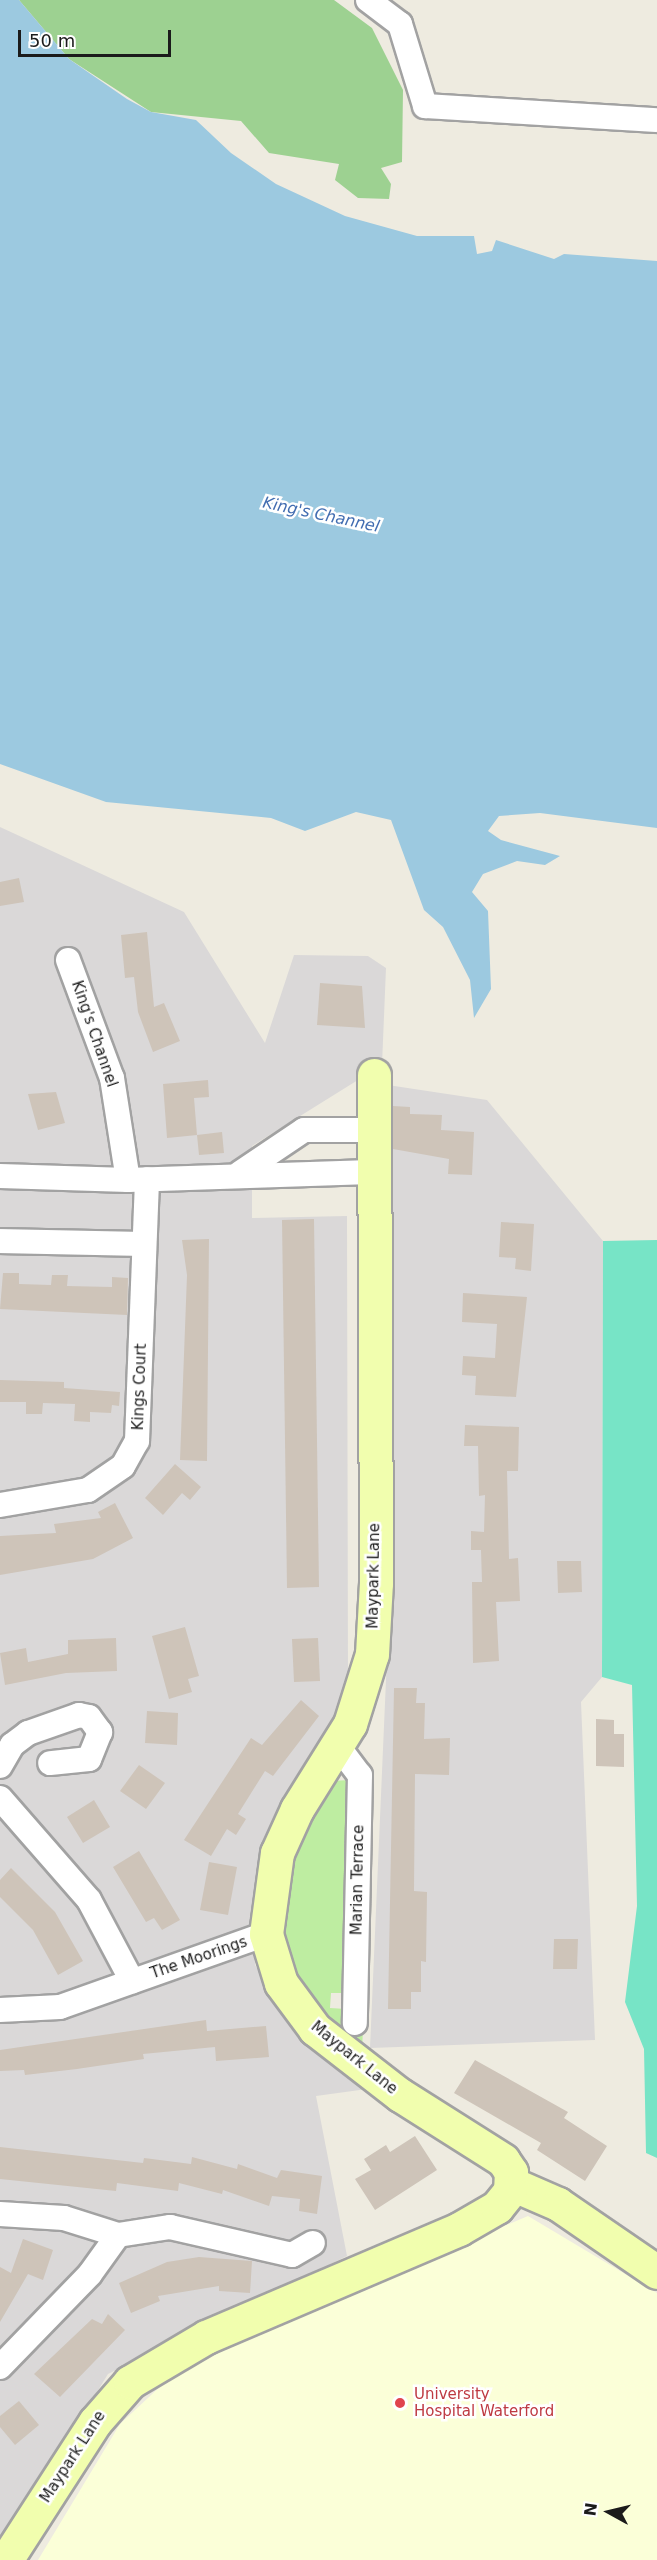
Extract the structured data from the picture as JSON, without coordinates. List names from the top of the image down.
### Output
{
  "streets": {
    "street": [
      "King's Channel",
      "Kings Court",
      "Maypark Lane",
      "Marian Terrace",
      "The Moorings"
    ]
  },
  "crossings": [
    ["King's Channel", "Kings Court"],
    ["Maypark Lane", "Marian Terrace"],
    ["Maypark Lane", "The Moorings"]
  ],
  "water": ["King's Channel"],
  "places": ["University Hospital Waterford"],
  "scale_bar": "50 m",
  "north": "left"
}
